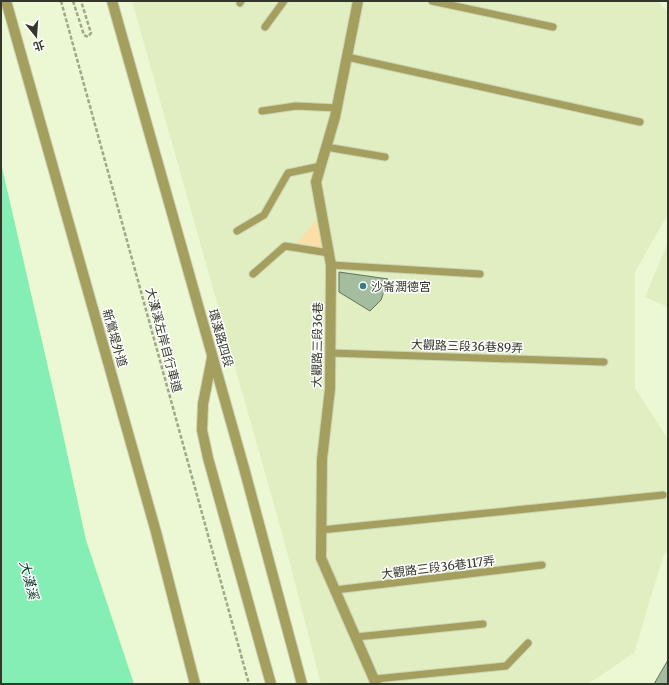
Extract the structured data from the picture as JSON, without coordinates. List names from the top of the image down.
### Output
{
  "streets": {
    "street": ["新鶯堤外道", "環漢路四段", "大觀路三段36巷"],
    "lane": ["大觀路三段36巷89弄", "大觀路三段36巷117弄"],
    "path": ["大漢溪左岸自行車道"]
  },
  "crossings": [
    ["大觀路三段36巷", "大觀路三段36巷89弄"],
    ["大觀路三段36巷", "大觀路三段36巷117弄"]
  ],
  "water": ["大漢溪"],
  "places": ["沙崙潤德宮"],
  "north": "bottom"
}
